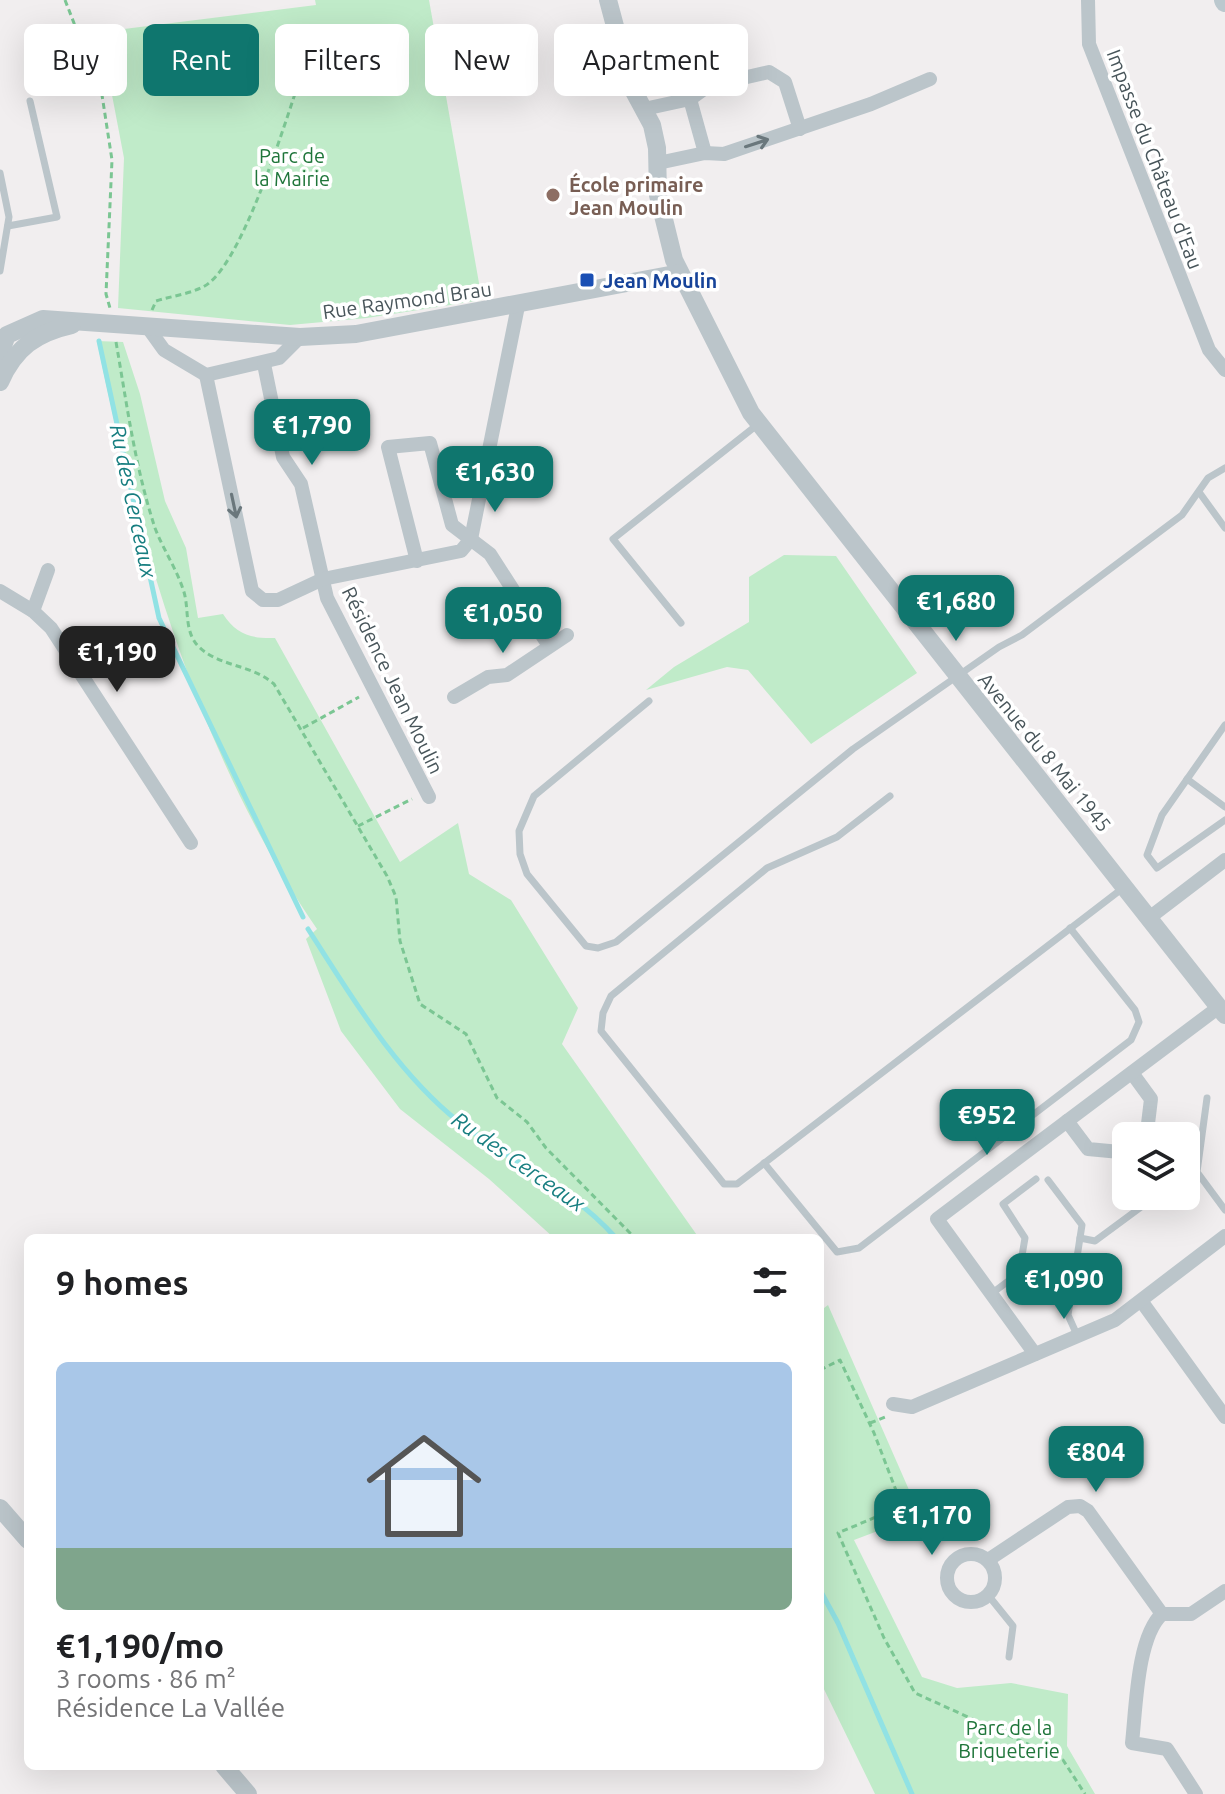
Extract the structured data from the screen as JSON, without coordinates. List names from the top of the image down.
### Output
{
  "streets": {
    "street": [
      "Impasse du Château d'Eau",
      "Rue Raymond Brau",
      "Résidence Jean Moulin",
      "Avenue du 8 Mai 1945"
    ]
  },
  "crossings": [
    ["Rue Raymond Brau", "Avenue du 8 Mai 1945"]
  ],
  "water": ["Ru des Cerceaux"],
  "parks": ["Parc de la Mairie", "Parc de la Briqueterie"],
  "places": {
    "other": ["École primaire Jean Moulin"],
    "transit": ["Jean Moulin"]
  },
  "page": {
    "chip": [
      "Buy",
      "Rent",
      "Filters",
      "New",
      "Apartment"
    ],
    "price": [
      "€1,790",
      "€1,630",
      "€1,680",
      "€1,050",
      "€1,190",
      "€952",
      "€1,090",
      "€804",
      "€1,170"
    ],
    "heading": "9 homes",
    "list": [
      {
        "name": "€1,190/mo",
        "note": "3 rooms · 86 m² · Résidence La Vallée"
      }
    ]
  }
}
